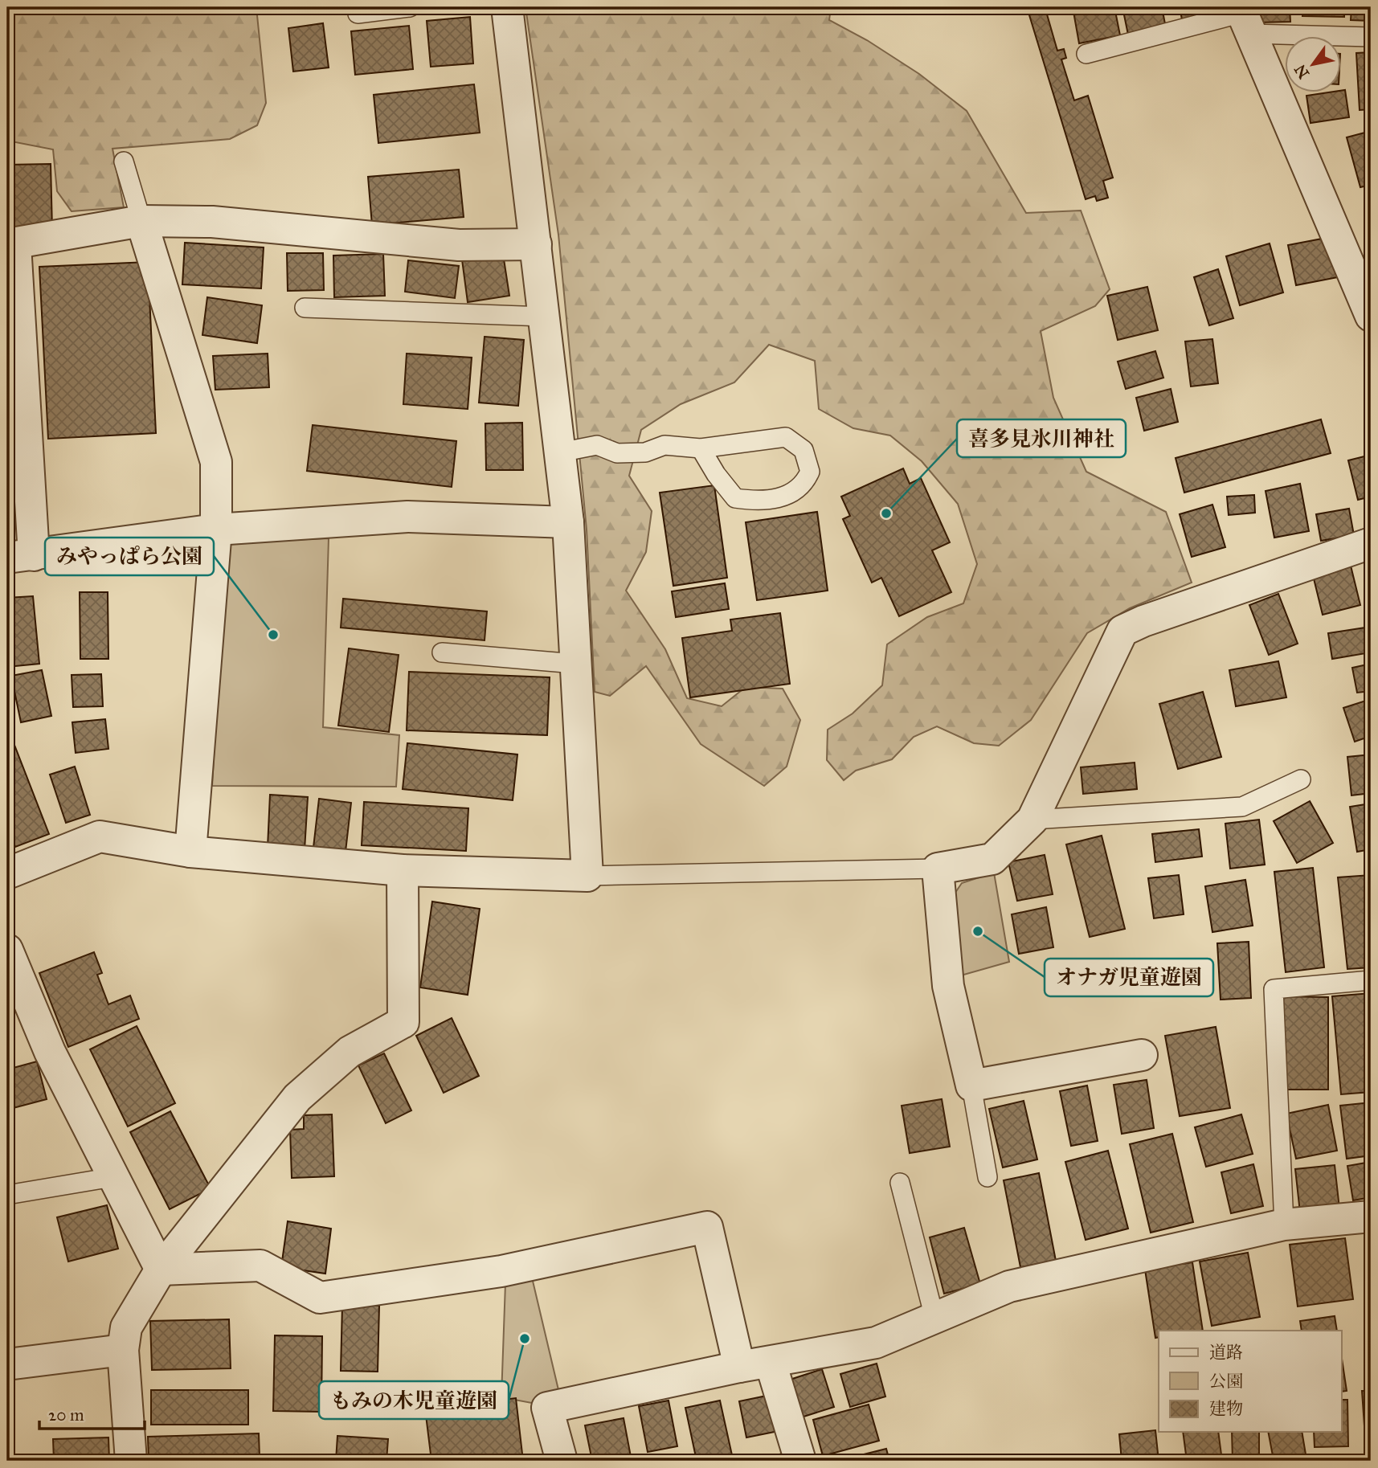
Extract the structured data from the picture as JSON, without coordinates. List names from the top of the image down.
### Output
{
  "places": [
    "喜多見氷川神社",
    "みやっぱら公園",
    "オナガ児童遊園",
    "もみの木児童遊園"
  ],
  "legend": ["道路", "公園", "建物"],
  "scale_bar": "20 m",
  "north": "bottom left"
}
